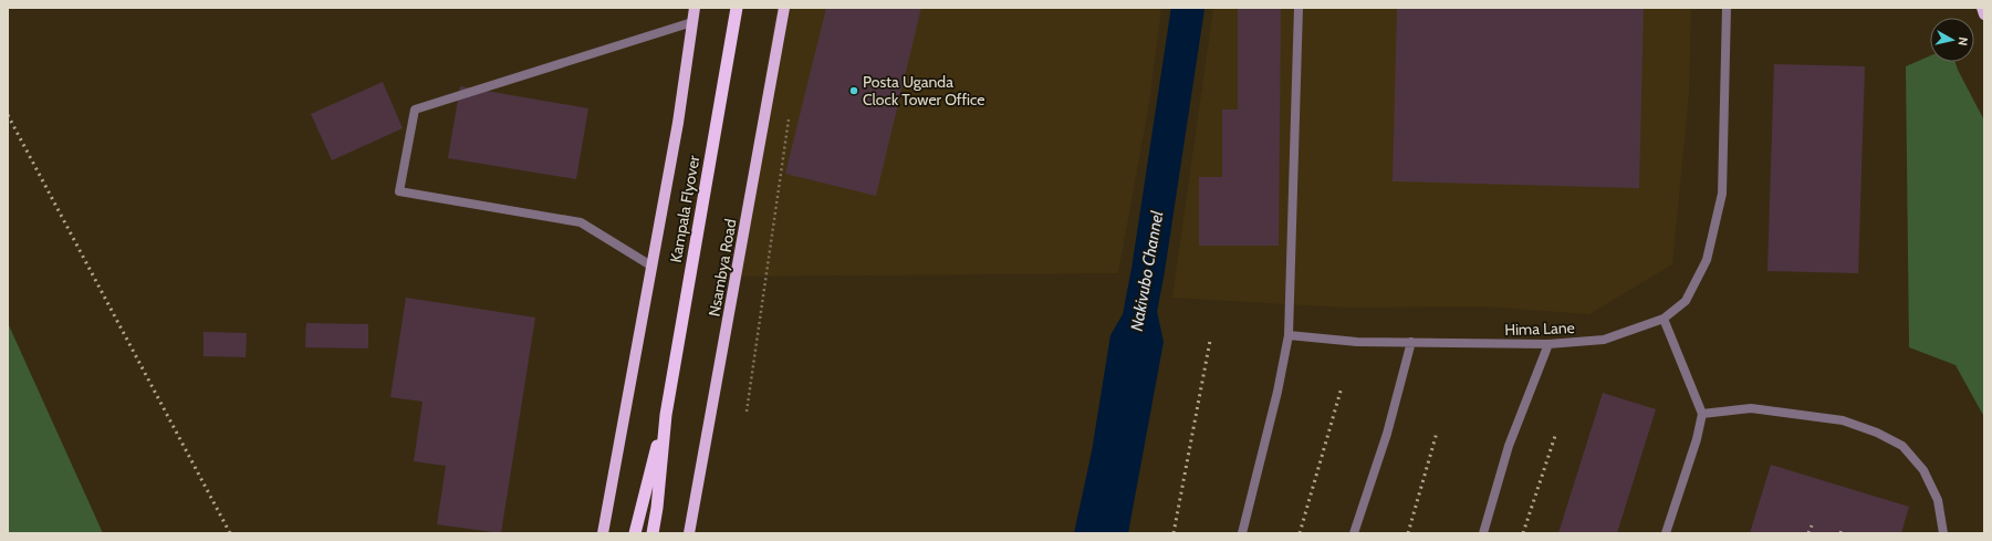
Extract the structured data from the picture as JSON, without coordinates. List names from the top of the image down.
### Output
{
  "streets": {
    "highway": ["Kampala Flyover"],
    "main road": ["Nsambya Road"],
    "lane": ["Hima Lane"]
  },
  "water": ["Nakivubo Channel"],
  "places": ["Posta Uganda Clock Tower Office"],
  "north": "right"
}
